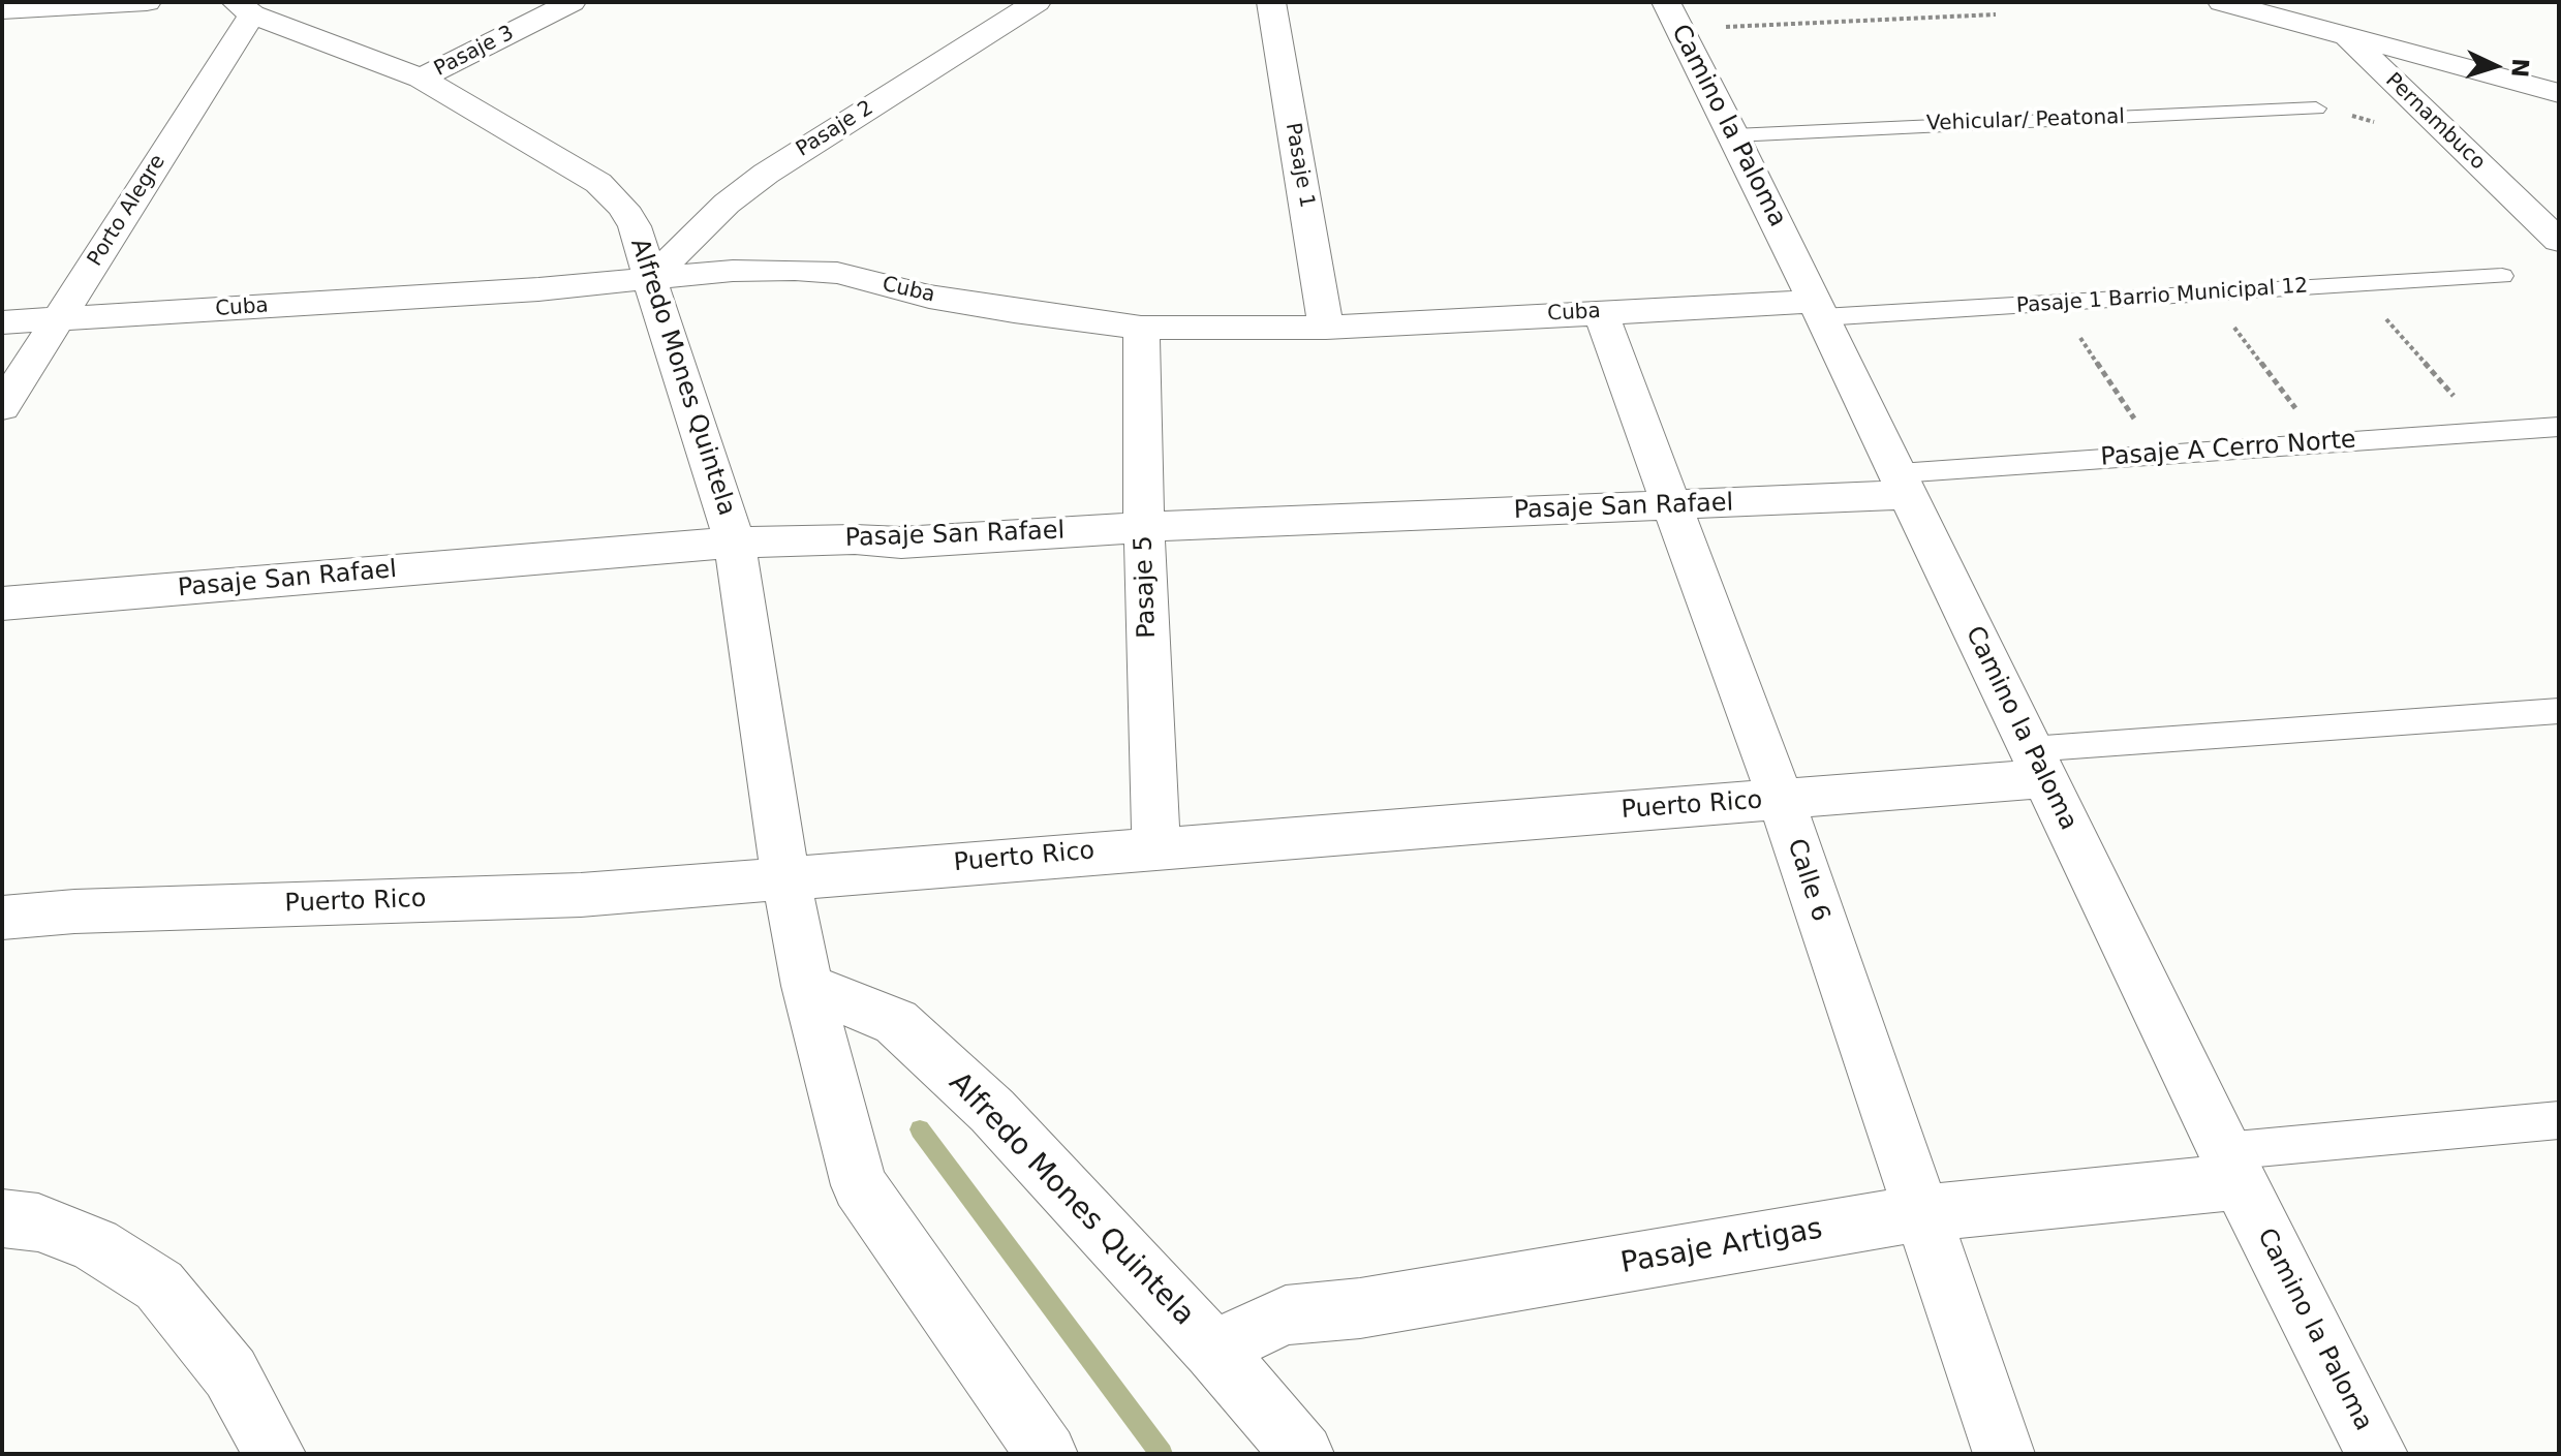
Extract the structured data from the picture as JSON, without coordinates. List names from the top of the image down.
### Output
{
  "streets": {
    "street": [
      "Pasaje 3",
      "Pernambuco",
      "Camino la Paloma",
      "Pasaje 2",
      "Pasaje 1",
      "Porto Alegre",
      "Cuba",
      "Alfredo Mones Quintela",
      "Pasaje San Rafael",
      "Pasaje 5",
      "Puerto Rico",
      "Calle 6",
      "Pasaje Artigas"
    ],
    "lane": ["Vehicular/ Peatonal", "Pasaje 1 Barrio Municipal 12", "Pasaje A Cerro Norte"]
  },
  "crossings": [
    ["Pasaje 3", "Alfredo Mones Quintela"],
    ["Vehicular/ Peatonal", "Camino la Paloma"],
    ["Camino la Paloma", "Cuba"],
    ["Camino la Paloma", "Pasaje 1 Barrio Municipal 12"],
    ["Camino la Paloma", "Pasaje A Cerro Norte"],
    ["Camino la Paloma", "Pasaje San Rafael"],
    ["Camino la Paloma", "Puerto Rico"],
    ["Camino la Paloma", "Pasaje Artigas"],
    ["Pasaje 2", "Cuba"],
    ["Pasaje 2", "Alfredo Mones Quintela"],
    ["Pasaje 1", "Cuba"],
    ["Porto Alegre", "Cuba"],
    ["Porto Alegre", "Alfredo Mones Quintela"],
    ["Cuba", "Pasaje 1 Barrio Municipal 12"],
    ["Cuba", "Alfredo Mones Quintela"],
    ["Cuba", "Pasaje 5"],
    ["Cuba", "Calle 6"],
    ["Alfredo Mones Quintela", "Pasaje San Rafael"],
    ["Alfredo Mones Quintela", "Puerto Rico"],
    ["Alfredo Mones Quintela", "Pasaje Artigas"],
    ["Pasaje A Cerro Norte", "Pasaje San Rafael"],
    ["Pasaje San Rafael", "Pasaje 5"],
    ["Pasaje San Rafael", "Calle 6"],
    ["Pasaje 5", "Puerto Rico"],
    ["Puerto Rico", "Calle 6"],
    ["Calle 6", "Pasaje Artigas"]
  ],
  "north": "right"
}
